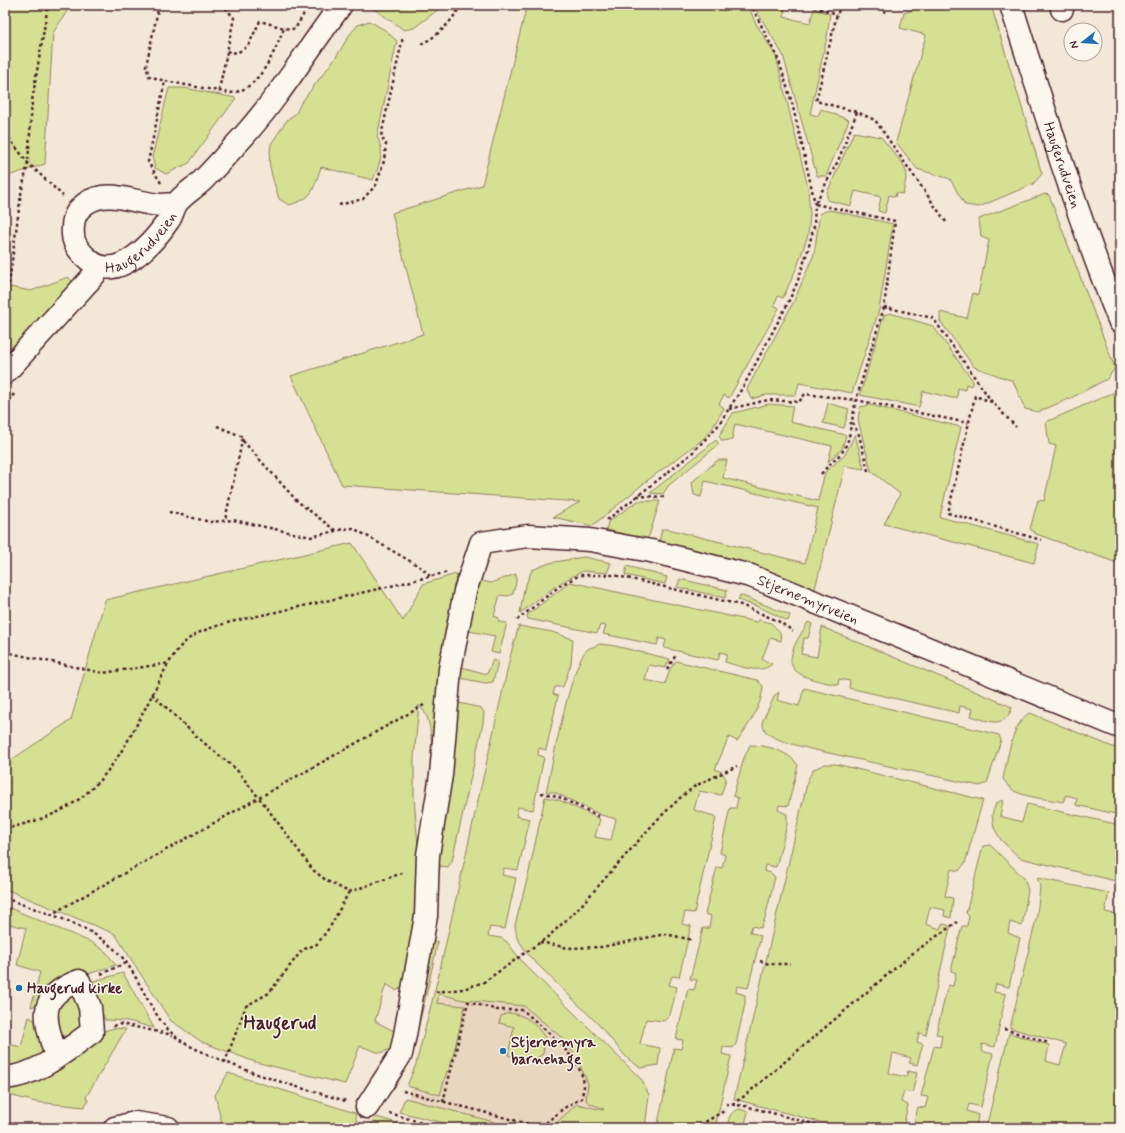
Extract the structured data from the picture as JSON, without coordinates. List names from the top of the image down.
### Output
{
  "streets": {
    "street": ["Haugerudveien", "Stjernemyrveien"]
  },
  "districts": ["Haugerud"],
  "places": ["Haugerud kirke", "Stjernemyra barnehage"],
  "north": "left"
}
